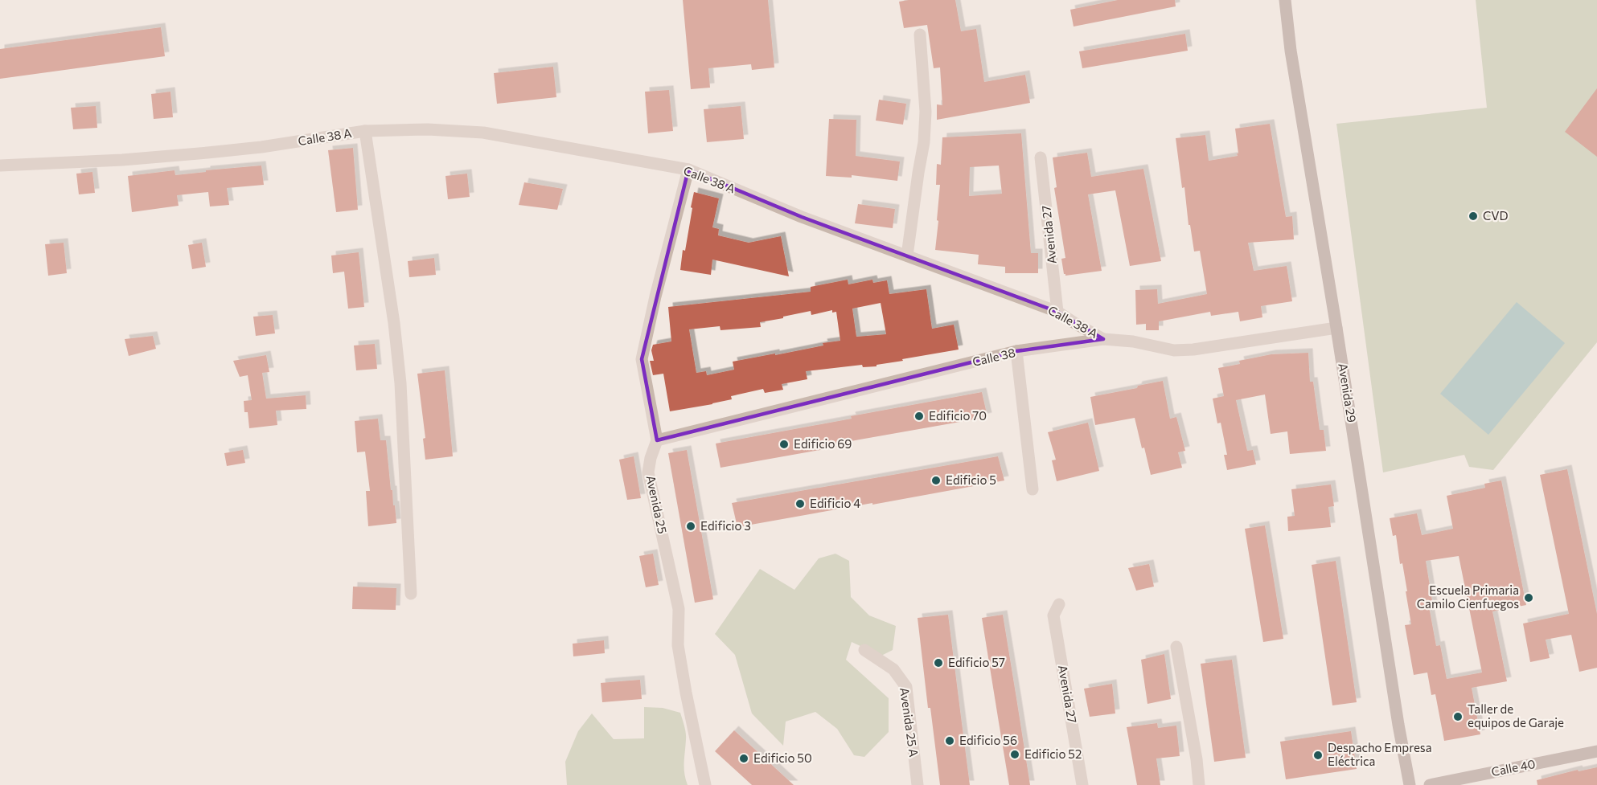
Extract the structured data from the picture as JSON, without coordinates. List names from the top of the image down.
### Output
{
  "streets": {
    "main road": ["Avenida 29", "Calle 40"],
    "street": [
      "Calle 38 A",
      "Avenida 27",
      "Calle 38",
      "Avenida 25",
      "Avenida 25 A"
    ]
  },
  "crossings": [
    ["Calle 38 A", "Avenida 27"],
    ["Calle 38 A", "Calle 38"],
    ["Calle 38 A", "Avenida 25"],
    ["Calle 38", "Avenida 29"],
    ["Calle 38", "Avenida 25"]
  ],
  "places": [
    "CVD",
    "Edificio 70",
    "Edificio 69",
    "Edificio 5",
    "Edificio 4",
    "Edificio 3",
    "Escuela Primaria Camilo Cienfuegos",
    "Edificio 57",
    "Taller de equipos de Garaje",
    "Edificio 56",
    "Edificio 52",
    "Despacho Empresa Eléctrica",
    "Edificio 50"
  ]
}
